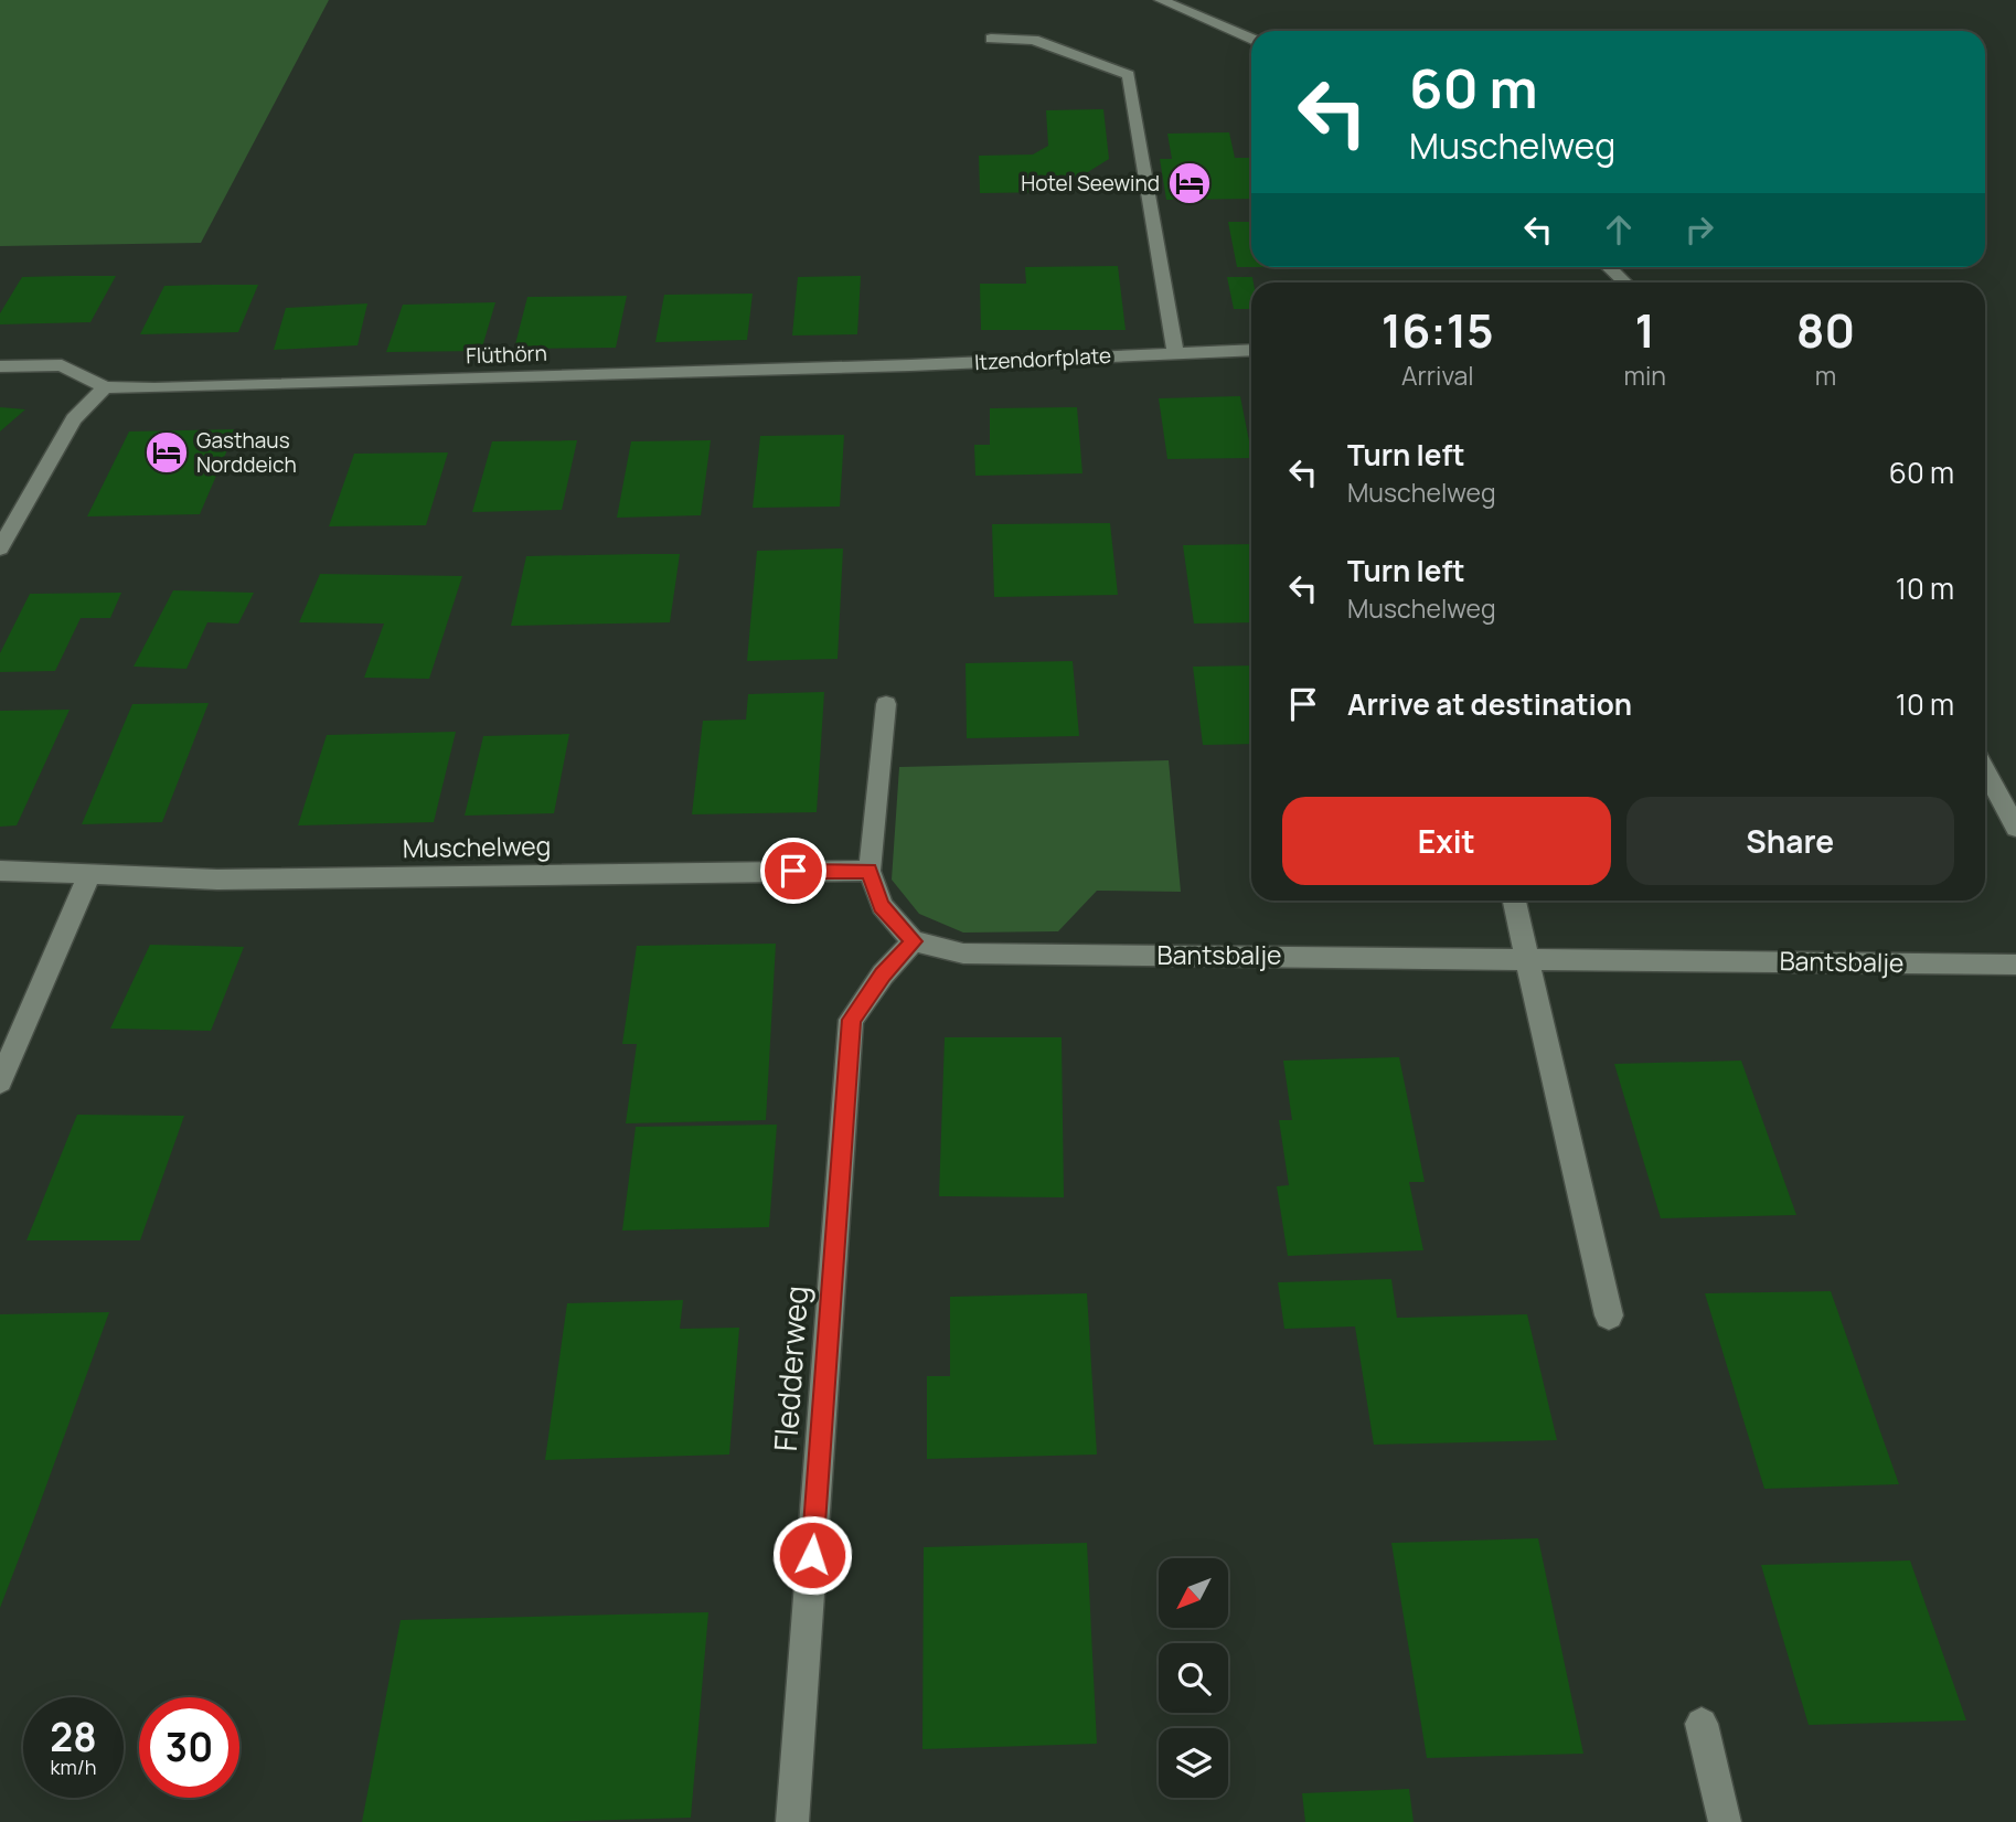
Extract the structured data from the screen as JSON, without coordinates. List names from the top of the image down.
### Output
{
  "streets": {
    "street": [
      "Flüthörn",
      "Itzendorfplate",
      "Muschelweg",
      "Bantsbalje",
      "Fledderweg"
    ]
  },
  "crossings": [
    ["Flüthörn", "Itzendorfplate"],
    ["Bantsbalje", "Fledderweg"]
  ],
  "places": {
    "hotel": ["Hotel Seewind", "Gasthaus Norddeich"]
  },
  "north": "bottom left",
  "page": {
    "turn": ["60 m", "Muschelweg"],
    "eta": [
      "16:15",
      "Arrival",
      "1",
      "min",
      "80",
      "m"
    ],
    "list": [
      {
        "name": "Turn left",
        "note": "Muschelweg",
        "value": "60 m"
      },
      {
        "name": "Turn left",
        "note": "Muschelweg",
        "value": "10 m"
      },
      {
        "name": "Arrive at destination",
        "value": "10 m"
      }
    ],
    "buttons": ["Exit", "Share"],
    "speed": "28 km/h",
    "limit": "30"
  }
}
